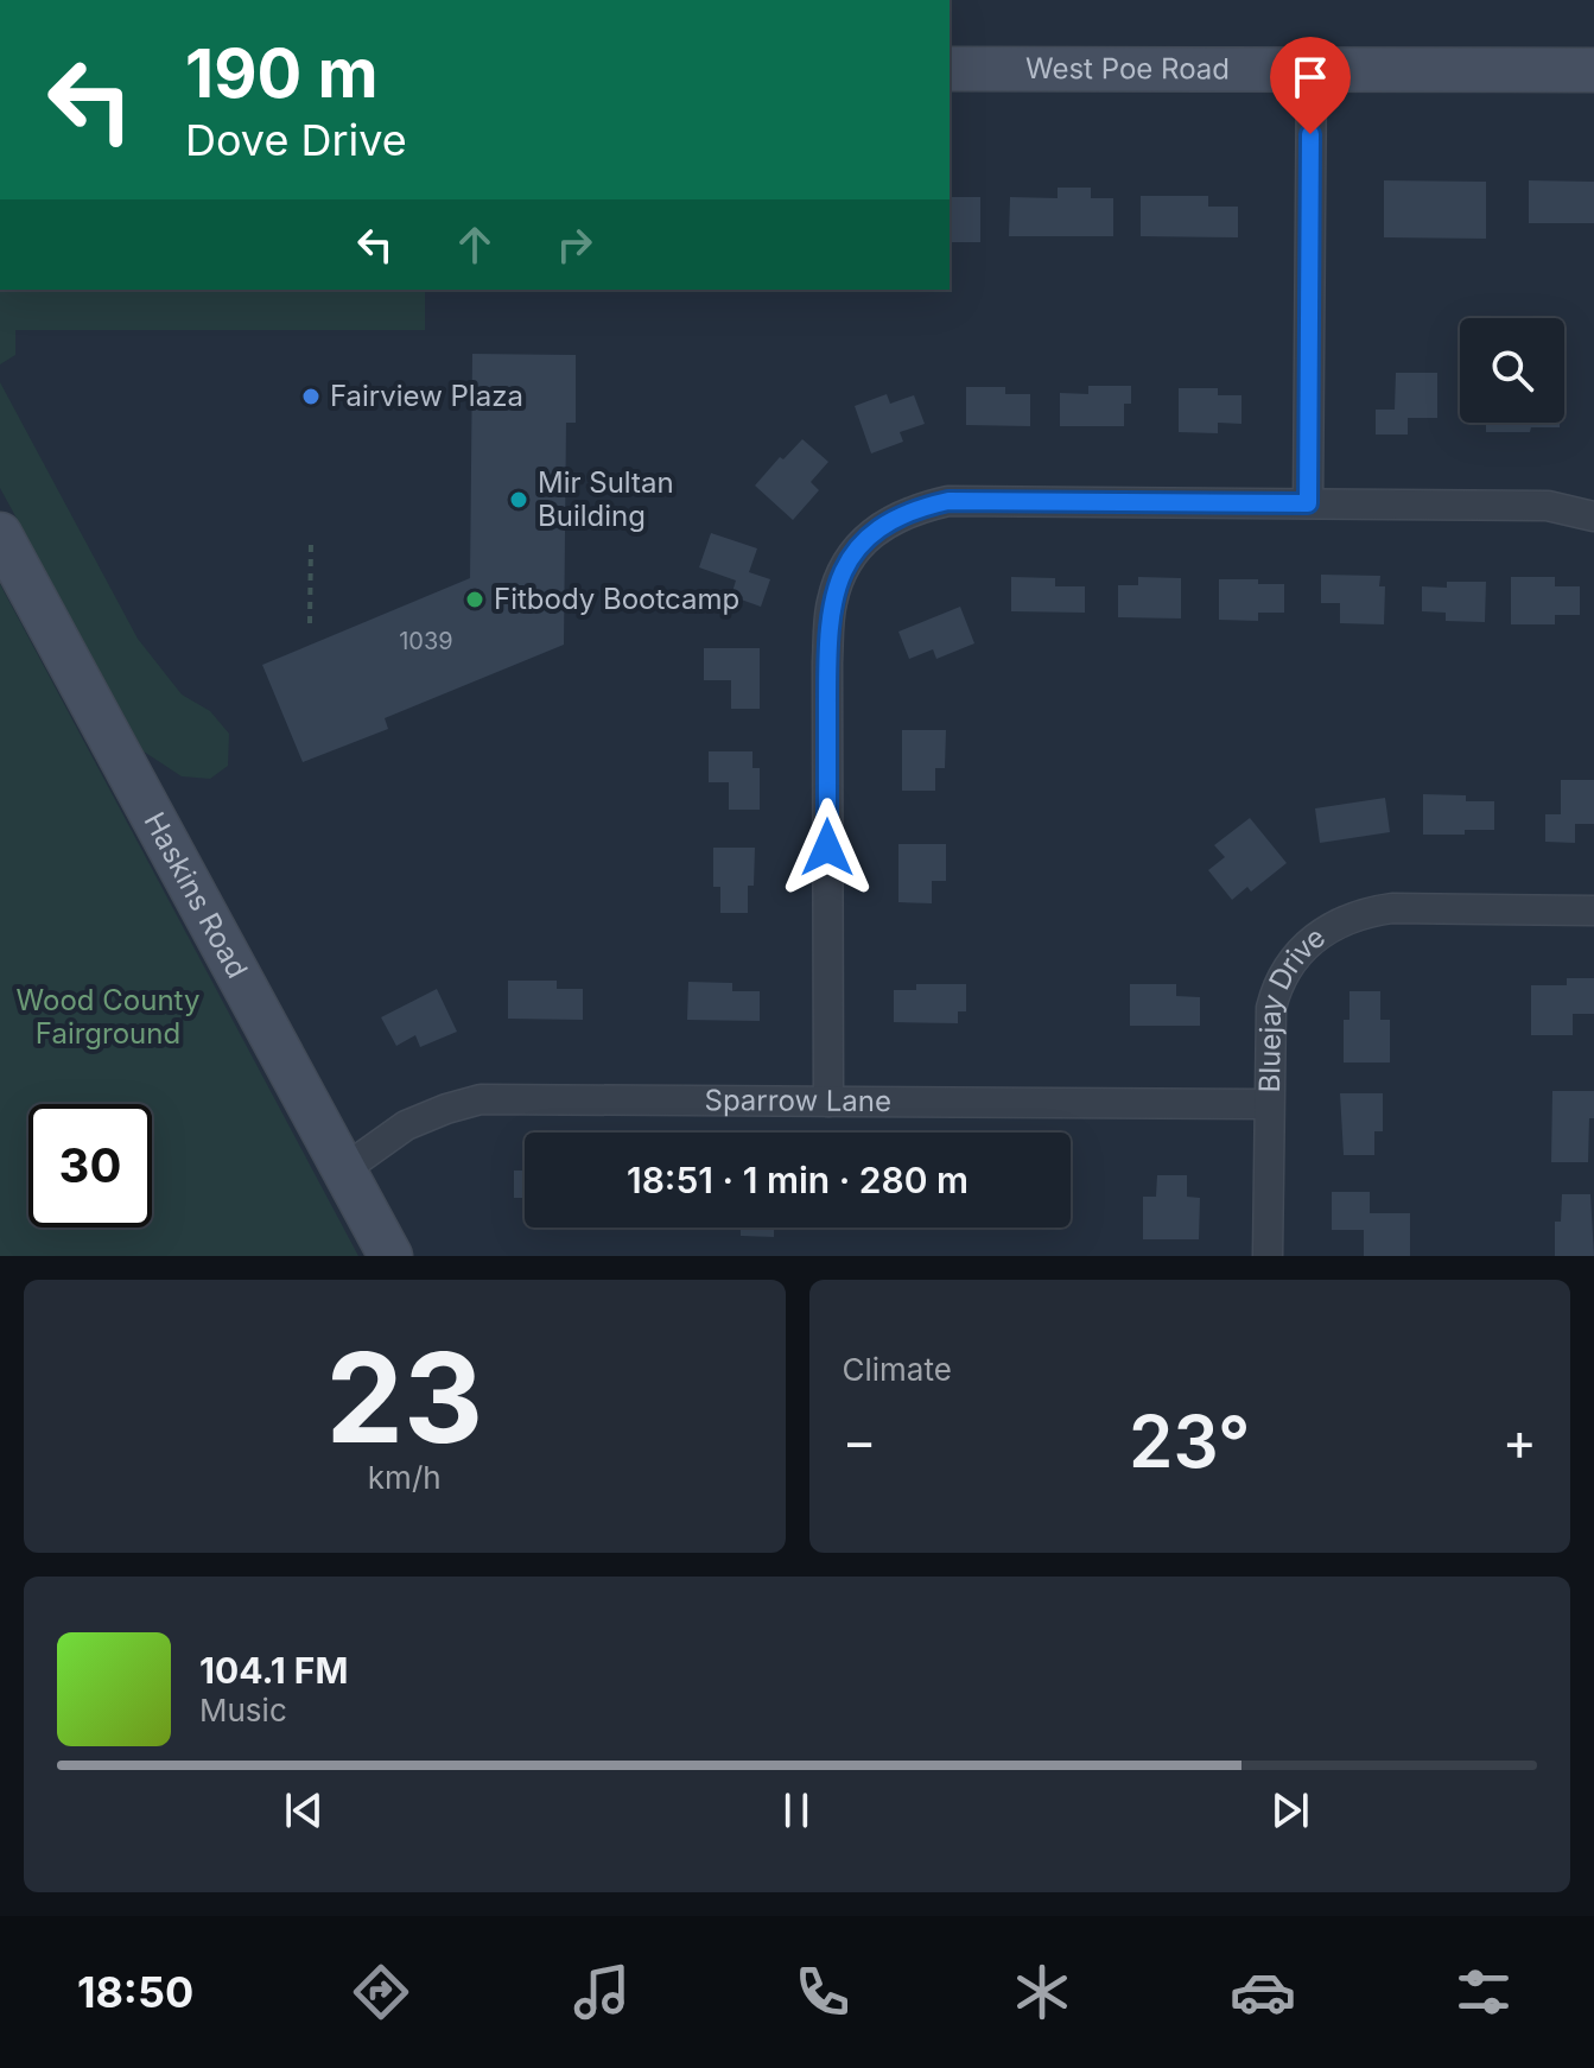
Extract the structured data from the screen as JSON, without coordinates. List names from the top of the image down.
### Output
{
  "streets": {
    "main road": ["West Poe Road", "Haskins Road"],
    "street": ["Bluejay Drive", "Sparrow Lane"]
  },
  "crossings": [
    ["Haskins Road", "Sparrow Lane"],
    ["Bluejay Drive", "Sparrow Lane"]
  ],
  "parks": ["Wood County Fairground"],
  "places": ["Fairview Plaza", "Mir Sultan Building", "Fitbody Bootcamp"],
  "house_numbers": ["1039"],
  "page": {
    "turn": ["190 m", "Dove Drive"],
    "limit": "30",
    "trip": "18:51 · 1 min · 280 m",
    "tile": [
      ["23", "km/h"],
      "Climate"
    ],
    "heat": ["−", "23°", "+"],
    "song": ["104.1 FM", "Music"],
    "tabs": "18:50"
  }
}
